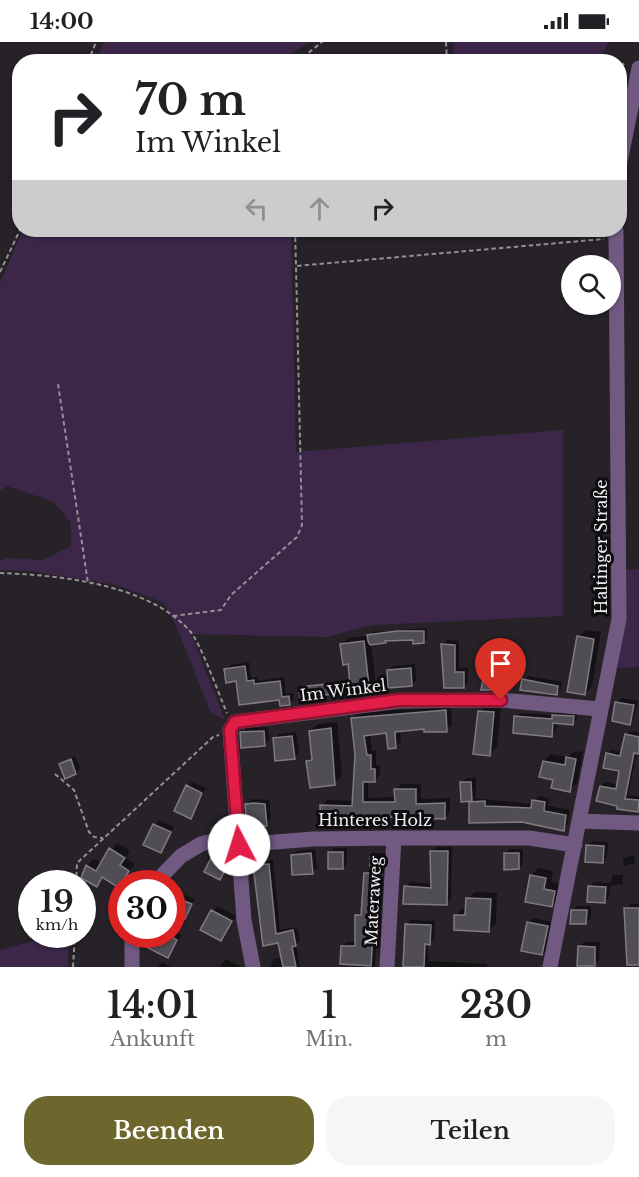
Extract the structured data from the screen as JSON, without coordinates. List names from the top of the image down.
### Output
{
  "streets": {
    "street": [
      "Haltinger Straße",
      "Im Winkel",
      "Hinteres Holz",
      "Materaweg"
    ]
  },
  "crossings": [
    ["Haltinger Straße", "Im Winkel"],
    ["Haltinger Straße", "Hinteres Holz"],
    ["Hinteres Holz", "Materaweg"]
  ],
  "page": {
    "status": "14:00",
    "turn": ["70 m", "Im Winkel"],
    "speed": "19 km/h",
    "limit": "30",
    "eta": [
      "14:01",
      "Ankunft",
      "1",
      "Min.",
      "230",
      "m"
    ],
    "buttons": ["Beenden", "Teilen"]
  }
}
